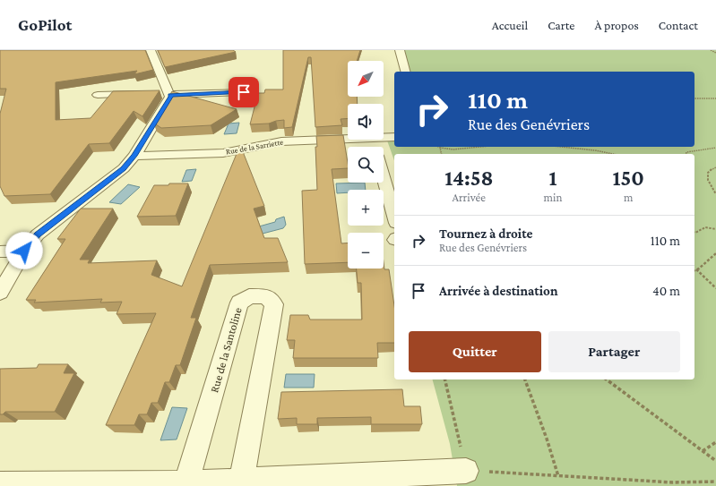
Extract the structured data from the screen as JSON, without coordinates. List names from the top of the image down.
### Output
{
  "streets": {
    "street": ["Rue de la Sarriette", "Rue de la Santoline"]
  },
  "north": "bottom left",
  "page": {
    "header": "GoPilot",
    "nav": [
      "Accueil",
      "Carte",
      "À propos",
      "Contact"
    ],
    "map_buttons": ["+", "−"],
    "turn": ["110 m", "Rue des Genévriers"],
    "eta": [
      "14:58",
      "Arrivée",
      "1",
      "min",
      "150",
      "m"
    ],
    "list": [
      {
        "name": "Tournez à droite",
        "note": "Rue des Genévriers",
        "value": "110 m"
      },
      {
        "name": "Arrivée à destination",
        "value": "40 m"
      }
    ],
    "buttons": ["Quitter", "Partager"]
  }
}
